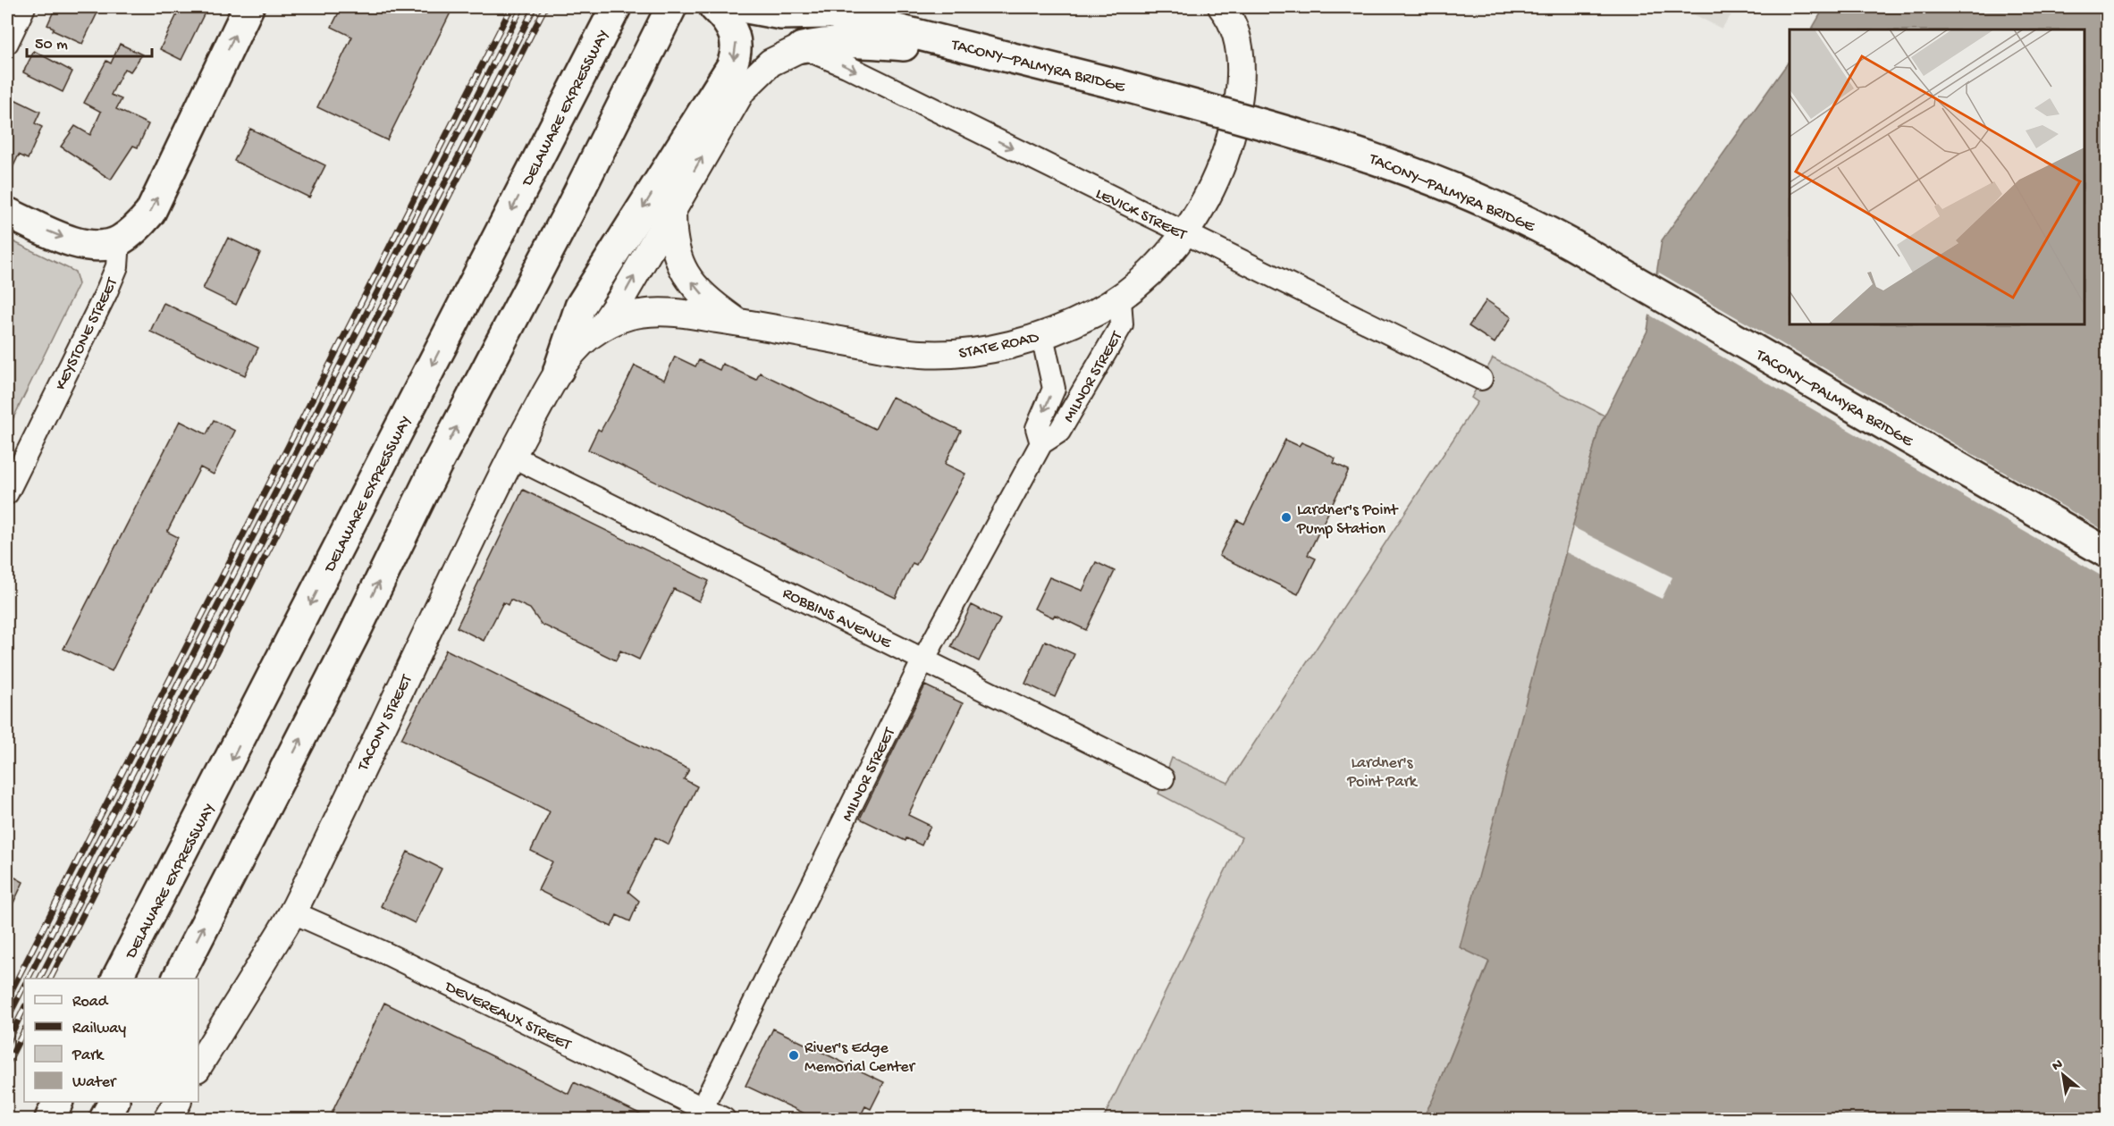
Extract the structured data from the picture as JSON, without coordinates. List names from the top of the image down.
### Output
{
  "streets": {
    "highway": ["TACONY–PALMYRA BRIDGE", "DELAWARE EXPRESSWAY"],
    "main road": ["STATE ROAD", "TACONY STREET"],
    "street": [
      "LEVICK STREET",
      "KEYSTONE STREET",
      "MILNOR STREET",
      "ROBBINS AVENUE",
      "DEVEREAUX STREET"
    ]
  },
  "crossings": [
    ["LEVICK STREET", "STATE ROAD"],
    ["STATE ROAD", "MILNOR STREET"],
    ["STATE ROAD", "TACONY STREET"],
    ["MILNOR STREET", "ROBBINS AVENUE"],
    ["MILNOR STREET", "DEVEREAUX STREET"],
    ["ROBBINS AVENUE", "TACONY STREET"],
    ["TACONY STREET", "DEVEREAUX STREET"]
  ],
  "one_way": ["LEVICK STREET"],
  "parks": ["Lardner's Point Park"],
  "places": ["Lardner's Point Pump Station", "River's Edge Memorial Center"],
  "legend": [
    "Road",
    "Railway",
    "Park",
    "Water"
  ],
  "scale_bar": "50 m",
  "north": "top left"
}
